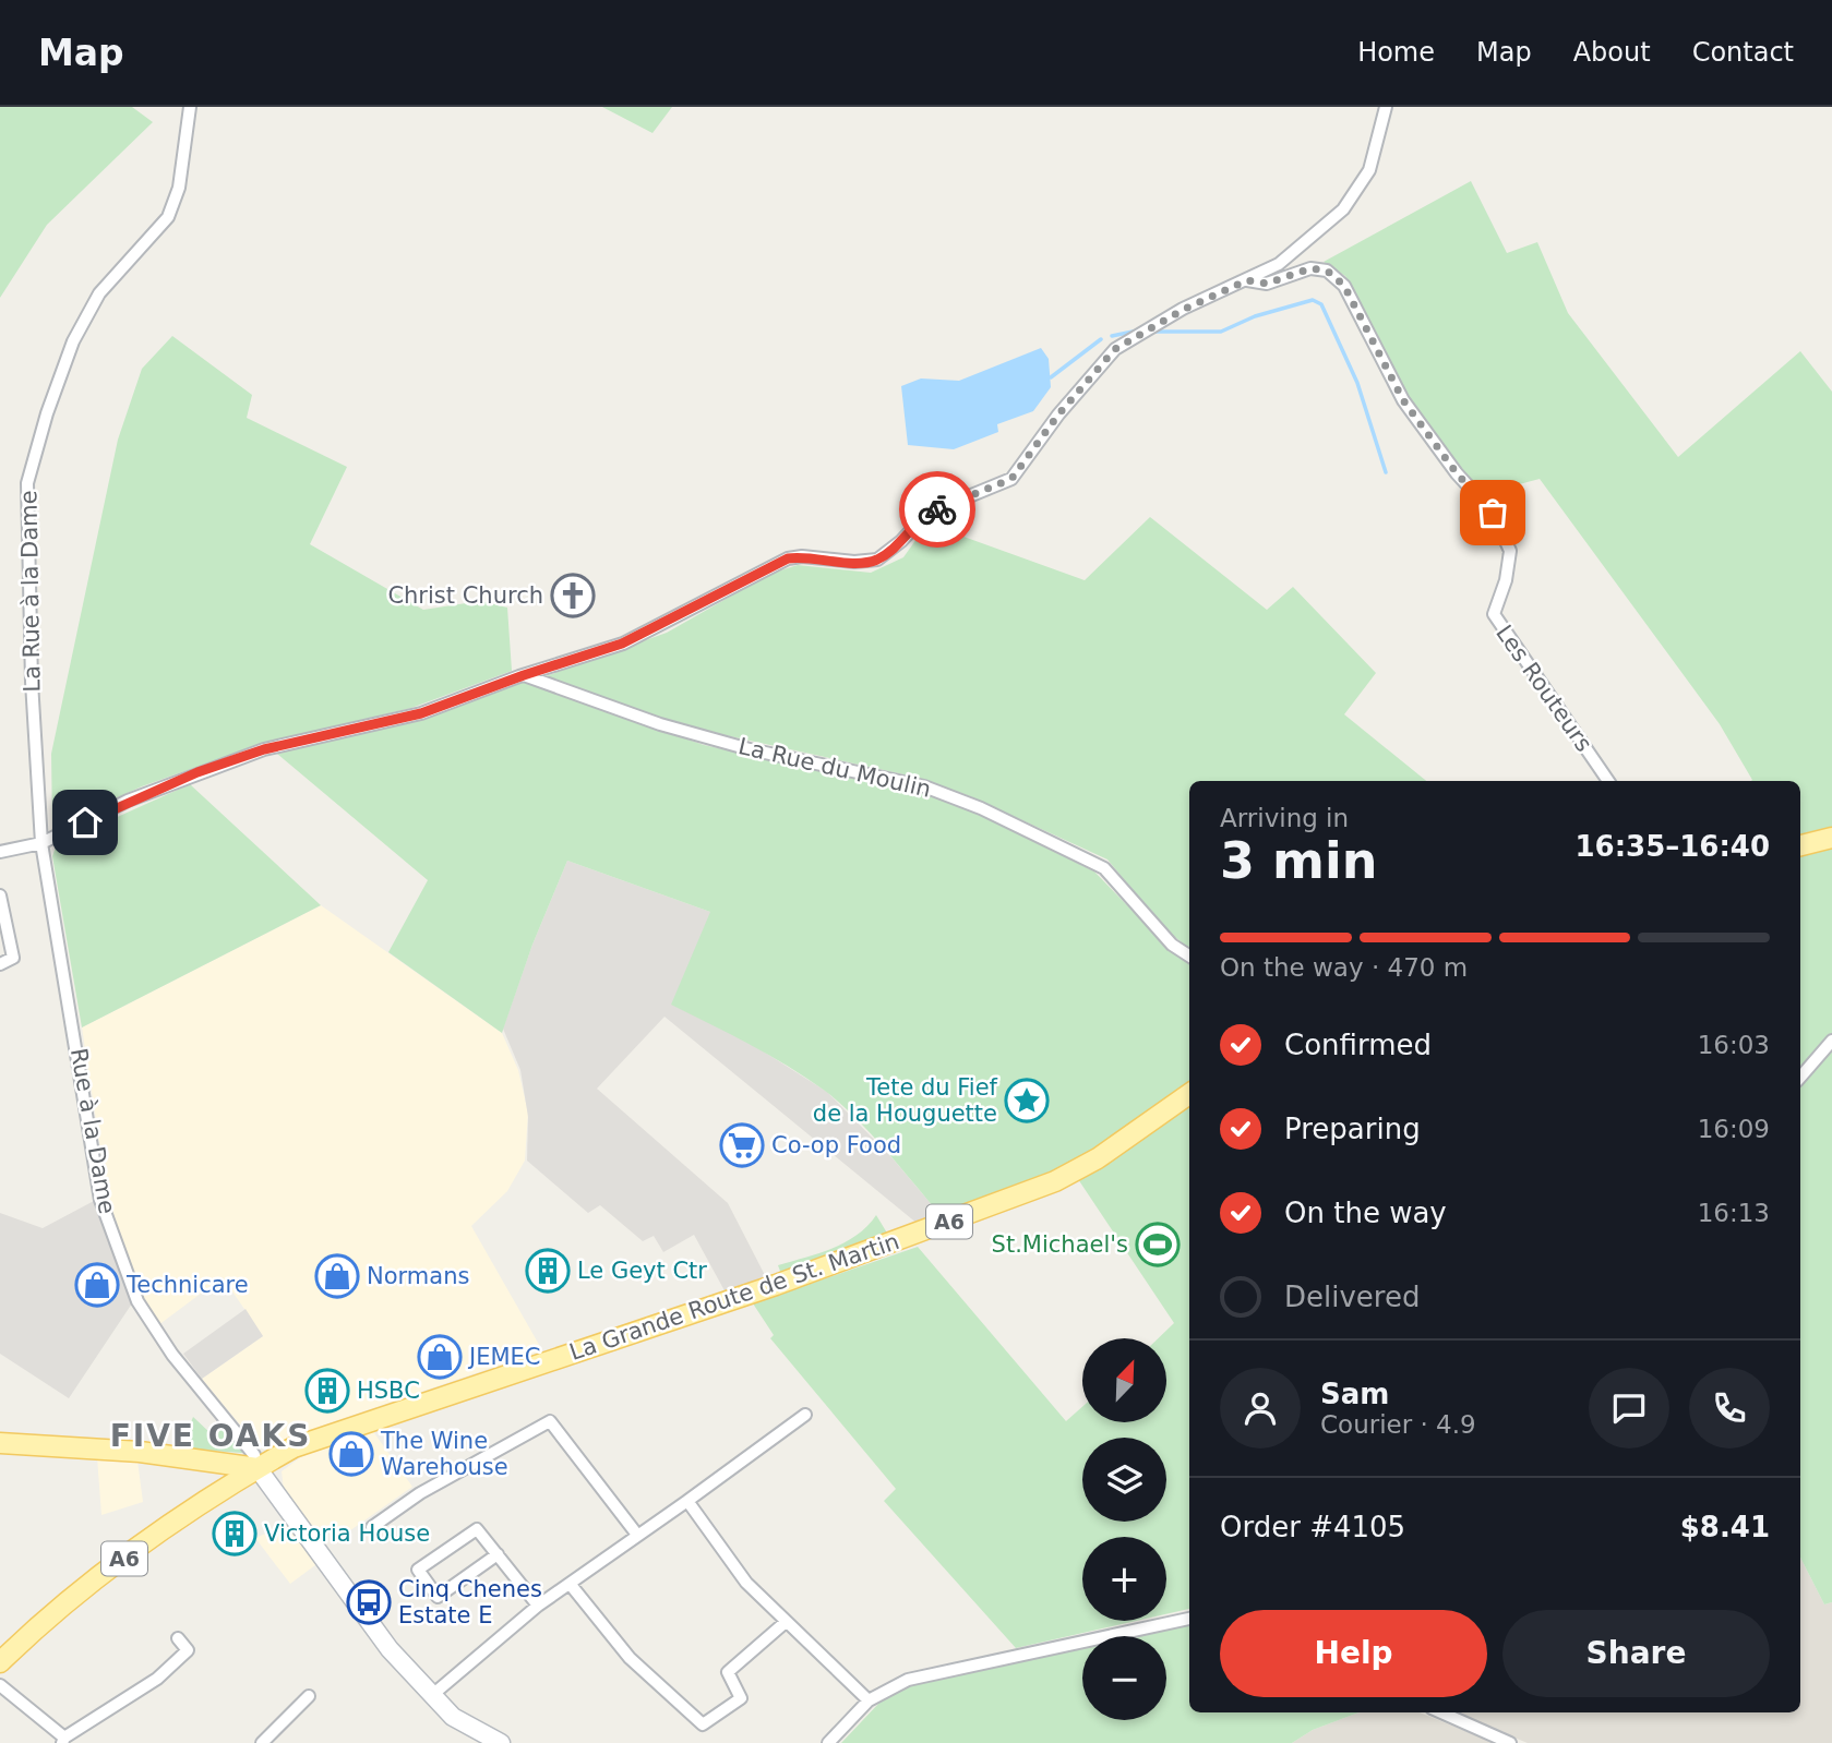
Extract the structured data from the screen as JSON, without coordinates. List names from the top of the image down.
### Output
{
  "streets": {
    "main road": ["A6", "La Grande Route de St. Martin"],
    "street": [
      "La Rue à la Dame",
      "Les Routeurs",
      "La Rue du Moulin",
      "Rue à la Dame"
    ]
  },
  "crossings": [
    ["La Rue à la Dame", "Rue à la Dame"],
    ["Rue à la Dame", "A6"],
    ["Rue à la Dame", "La Grande Route de St. Martin"],
    ["A6", "La Grande Route de St. Martin"]
  ],
  "districts": ["FIVE OAKS"],
  "places": {
    "church": ["Christ Church"],
    "place": ["Tete du Fief de la Houguette"],
    "supermarket": ["Co-op Food"],
    "sports": ["St.Michael's"],
    "building": ["Le Geyt Ctr", "HSBC", "Victoria House"],
    "shop": [
      "Normans",
      "Technicare",
      "JEMEC",
      "The Wine Warehouse"
    ],
    "bus stop": ["Cinq Chenes Estate E"]
  },
  "north": "top right",
  "page": {
    "header": "Map",
    "nav": [
      "Home",
      "Map",
      "About",
      "Contact"
    ],
    "heading": ["3 min", "Arriving in", "16:35–16:40"],
    "panel": [
      "Sam",
      "Courier · 4.9",
      "Order #4105",
      "$8.41"
    ],
    "bar": "On the way · 470 m",
    "list": [
      ["Confirmed", "16:03"],
      ["Preparing", "16:09"],
      ["On the way", "16:13"],
      "Delivered"
    ],
    "map_buttons": ["+", "−"],
    "buttons": ["Help", "Share"]
  }
}
